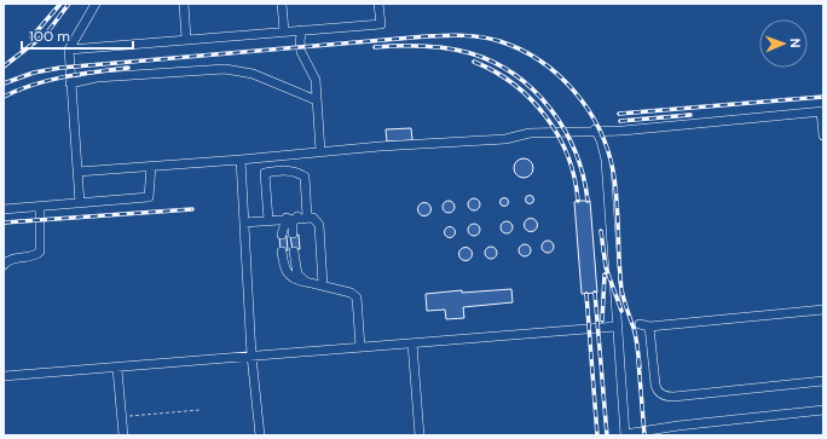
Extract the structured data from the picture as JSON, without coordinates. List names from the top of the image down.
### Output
{
  "scale_bar": "100 m",
  "north": "right"
}
